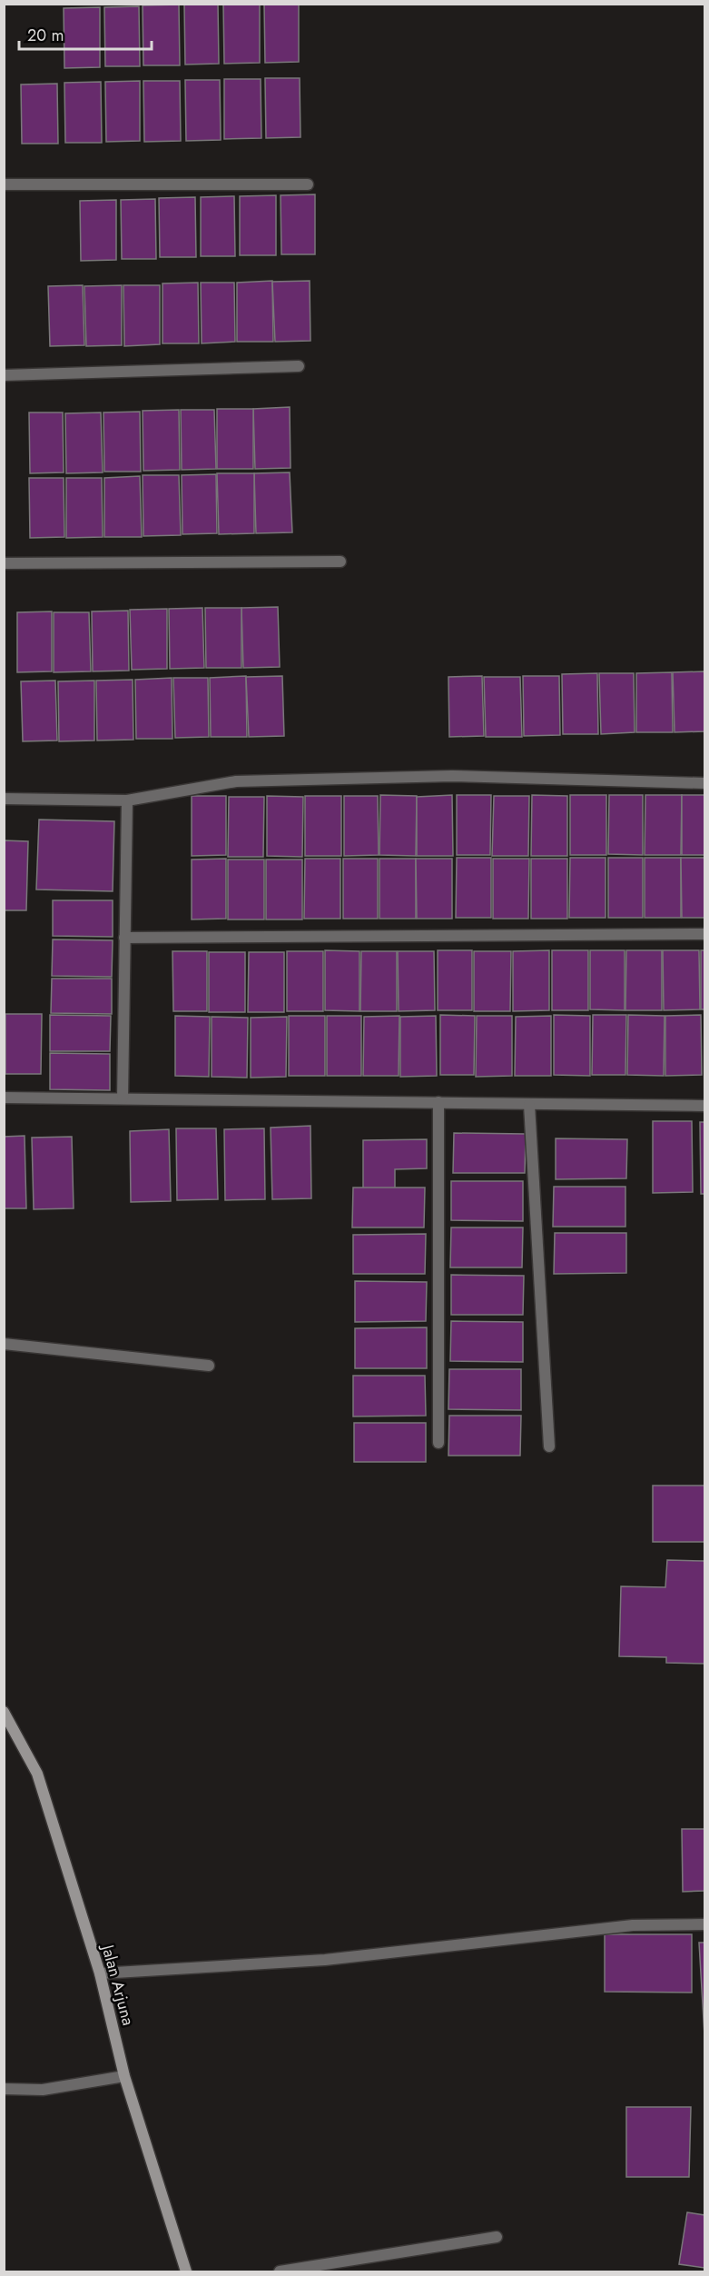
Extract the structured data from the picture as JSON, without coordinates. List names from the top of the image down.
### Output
{
  "streets": {
    "street": ["Jalan Arjuna"]
  },
  "scale_bar": "20 m"
}
